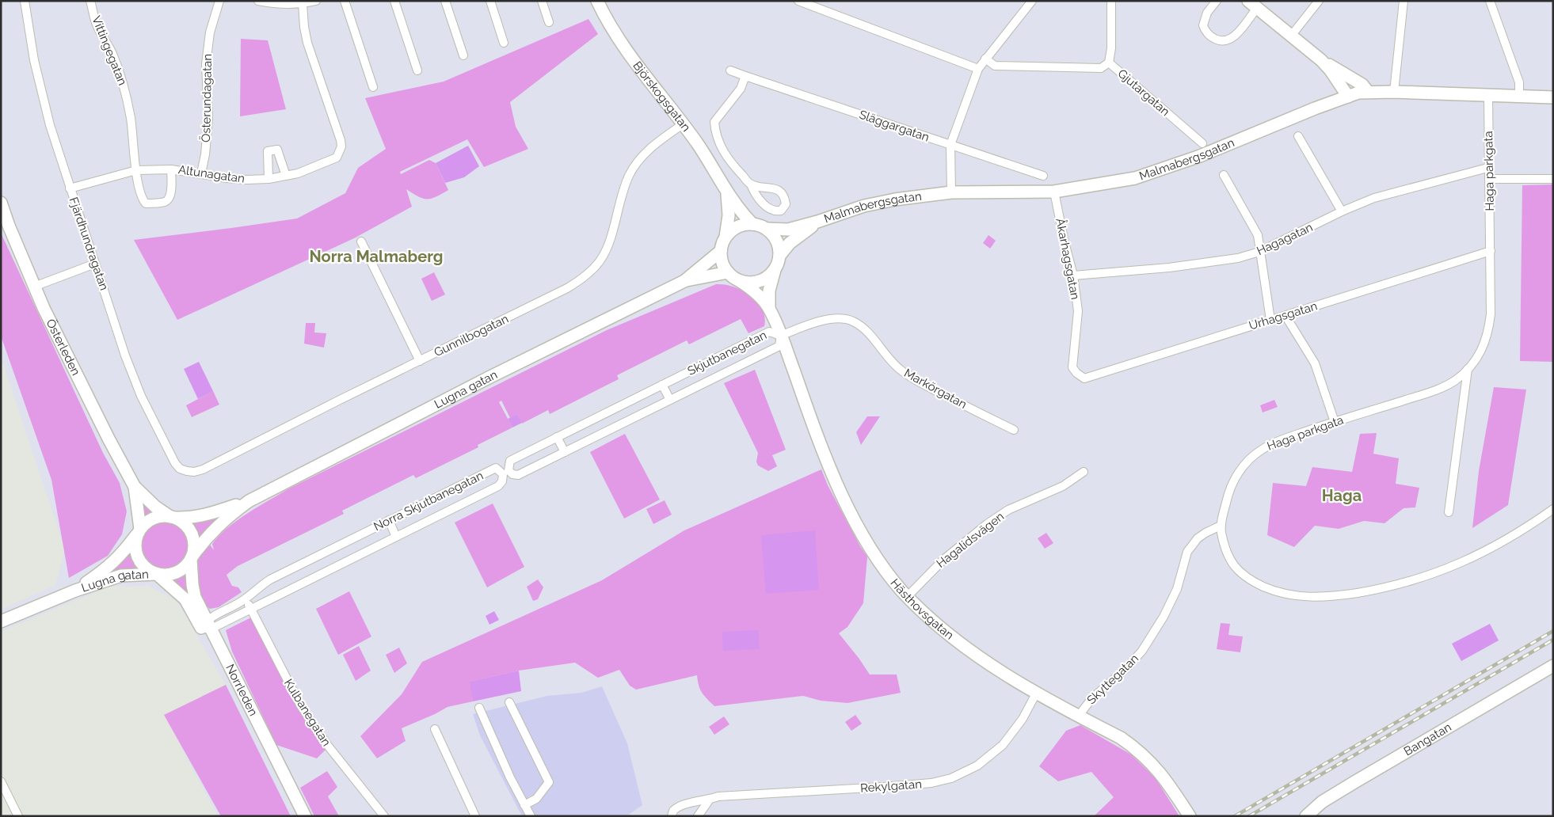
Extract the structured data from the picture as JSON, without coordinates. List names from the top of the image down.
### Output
{
  "streets": {
    "main road": [
      "Björskogsgatan",
      "Malmabergsgatan",
      "Österleden",
      "Lugna gatan",
      "Hästhovsgatan",
      "Norrleden",
      "Bangatan"
    ],
    "street": [
      "Vittingegatan",
      "Gjutargatan",
      "Österundagatan",
      "Släggargatan",
      "Haga parkgata",
      "Altunagatan",
      "Hagagatan",
      "Fjärdhundragatan",
      "Åkarhagsgatan",
      "Urhagsgatan",
      "Gunnilbogatan",
      "Skjutbanegatan",
      "Markörgatan",
      "Norra Skjutbanegatan",
      "Hagalidsvägen",
      "Skyttegatan",
      "Kulbanegatan",
      "Rekylgatan"
    ]
  },
  "crossings": [
    ["Vittingegatan", "Altunagatan"],
    ["Björskogsgatan", "Malmabergsgatan"],
    ["Björskogsgatan", "Gunnilbogatan"],
    ["Björskogsgatan", "Lugna gatan"],
    ["Björskogsgatan", "Hästhovsgatan"],
    ["Österundagatan", "Altunagatan"],
    ["Malmabergsgatan", "Haga parkgata"],
    ["Malmabergsgatan", "Åkarhagsgatan"],
    ["Malmabergsgatan", "Lugna gatan"],
    ["Malmabergsgatan", "Hästhovsgatan"],
    ["Haga parkgata", "Hagagatan"],
    ["Haga parkgata", "Urhagsgatan"],
    ["Haga parkgata", "Skyttegatan"],
    ["Altunagatan", "Fjärdhundragatan"],
    ["Hagagatan", "Åkarhagsgatan"],
    ["Fjärdhundragatan", "Gunnilbogatan"],
    ["Åkarhagsgatan", "Urhagsgatan"],
    ["Österleden", "Lugna gatan"],
    ["Österleden", "Norrleden"],
    ["Skjutbanegatan", "Markörgatan"],
    ["Skjutbanegatan", "Hästhovsgatan"],
    ["Markörgatan", "Hästhovsgatan"],
    ["Lugna gatan", "Hästhovsgatan"],
    ["Lugna gatan", "Norrleden"],
    ["Norra Skjutbanegatan", "Norrleden"],
    ["Norra Skjutbanegatan", "Kulbanegatan"],
    ["Hagalidsvägen", "Hästhovsgatan"],
    ["Hästhovsgatan", "Skyttegatan"],
    ["Hästhovsgatan", "Rekylgatan"]
  ],
  "districts": ["Norra Malmaberg", "Haga"]
}
